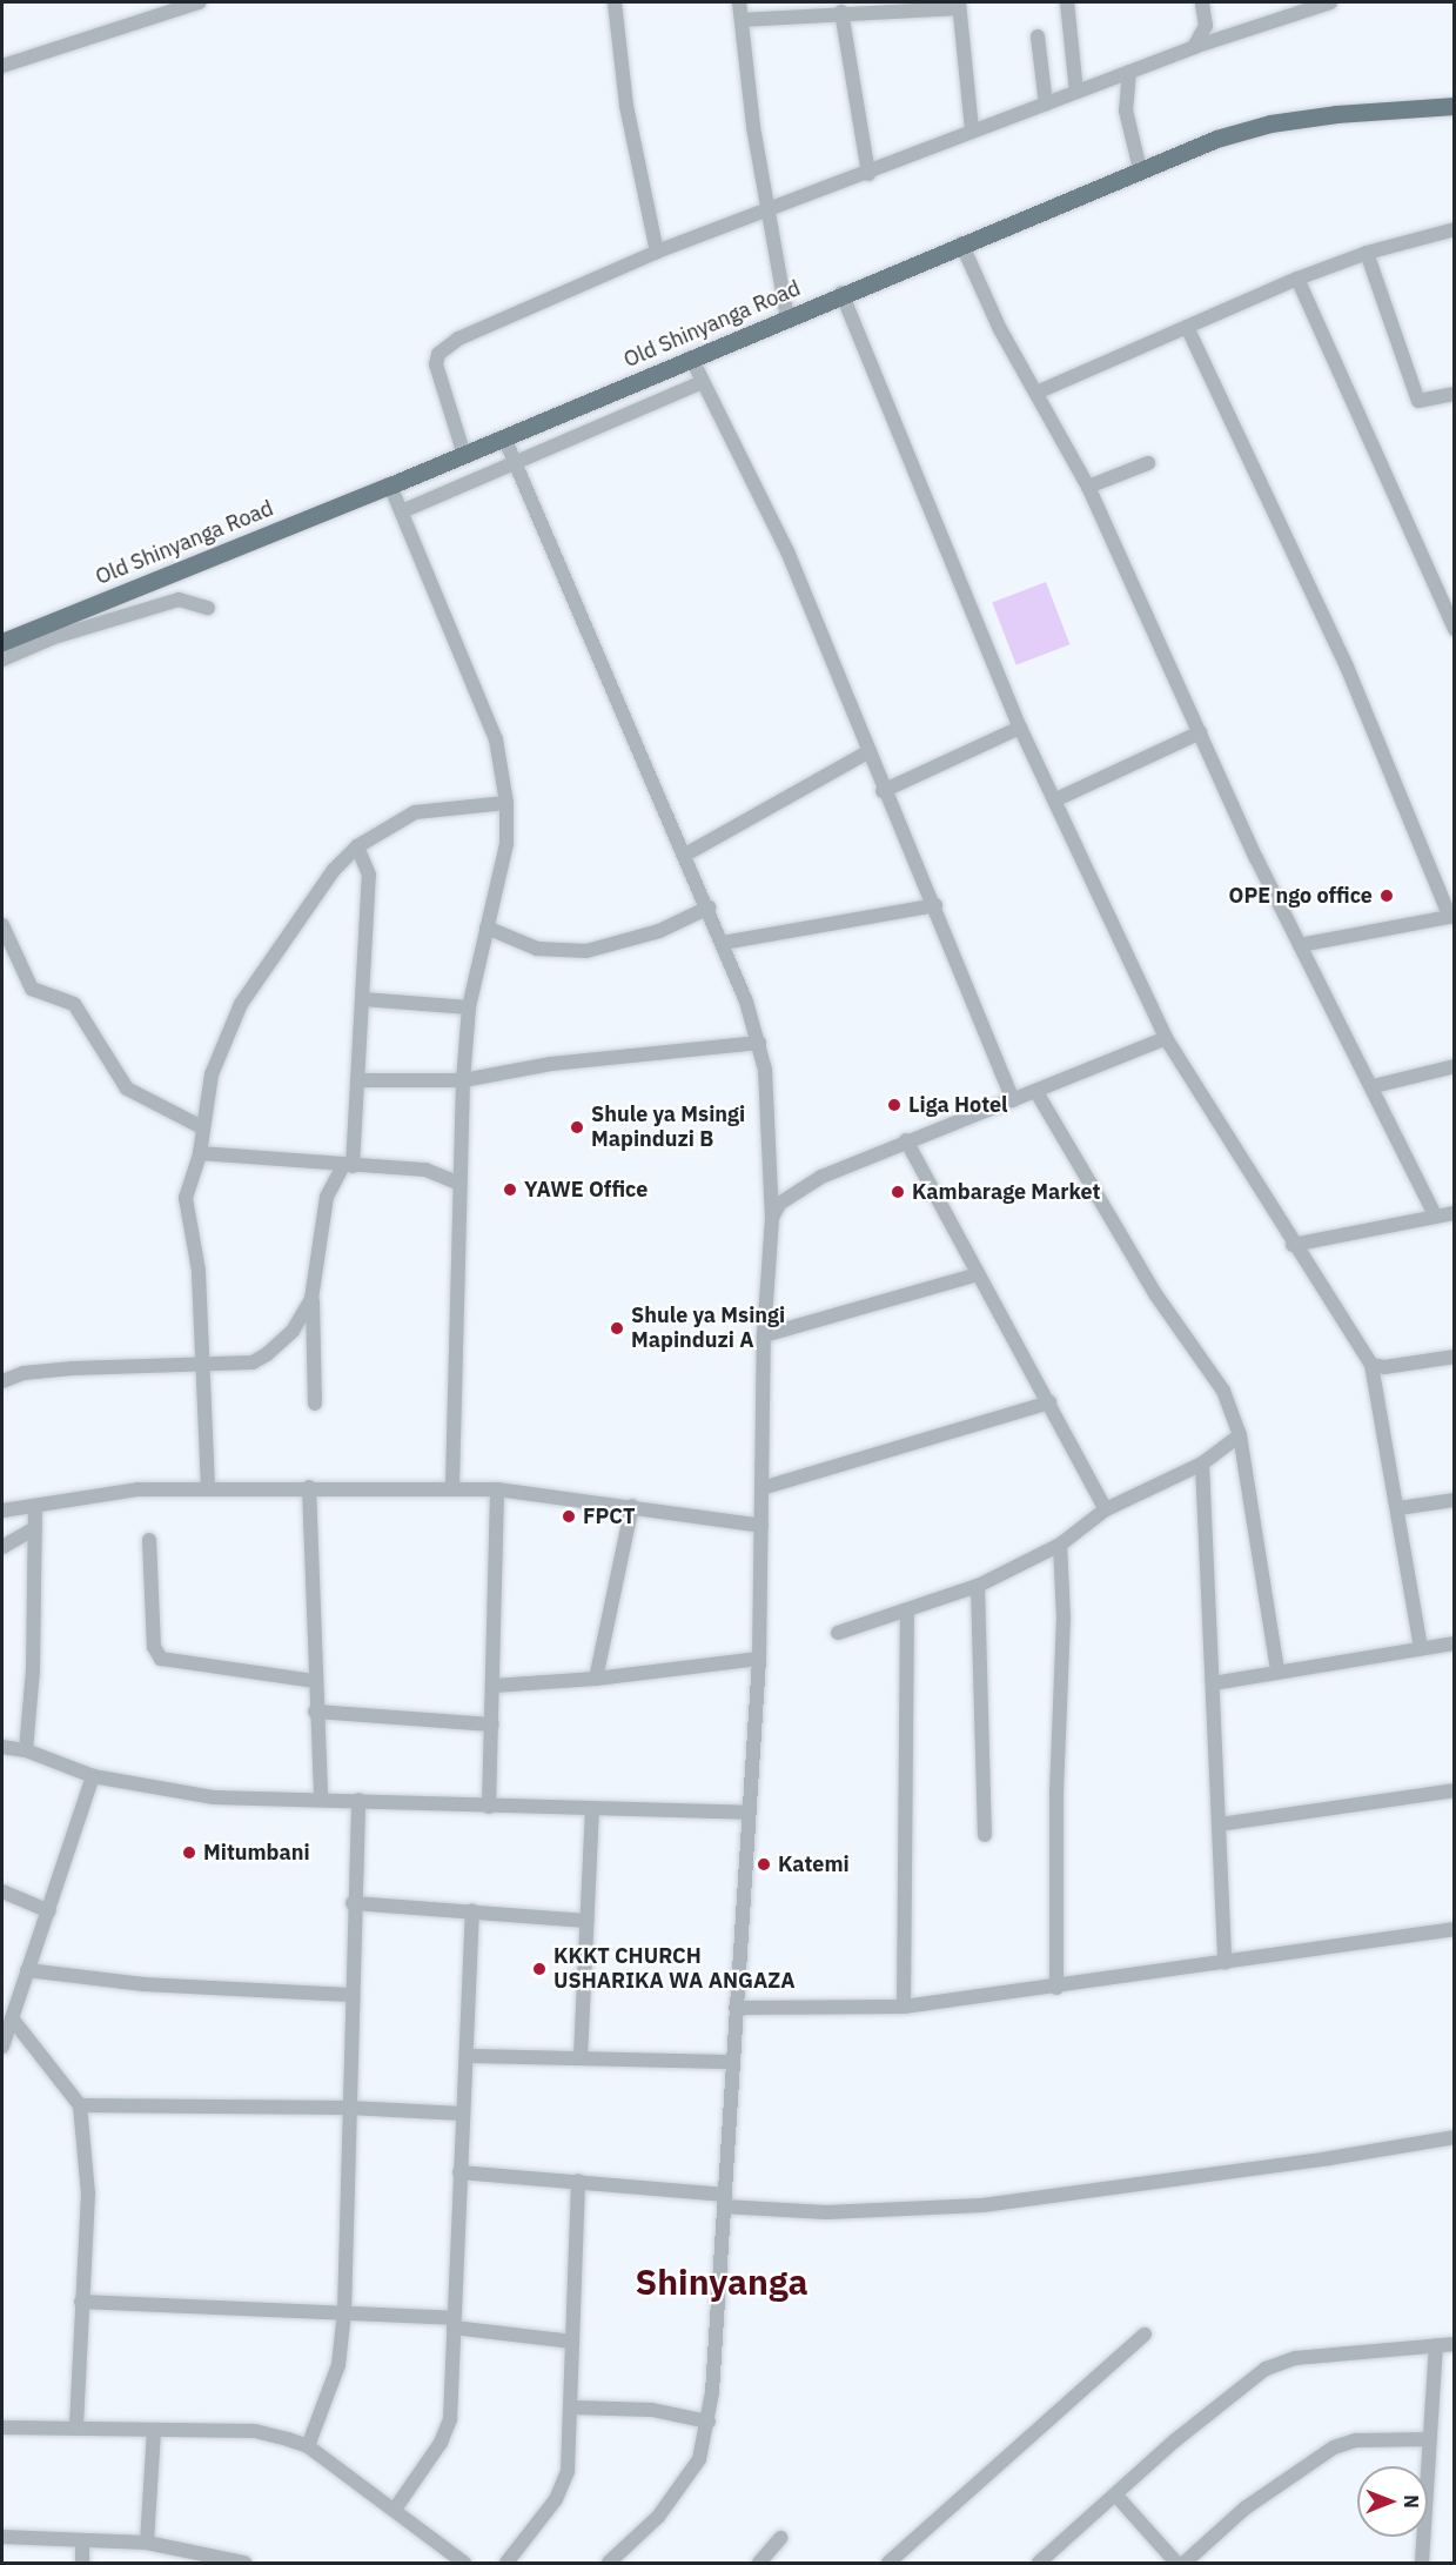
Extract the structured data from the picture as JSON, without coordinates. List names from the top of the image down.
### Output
{
  "streets": {
    "main road": ["Old Shinyanga Road"]
  },
  "districts": ["Shinyanga"],
  "places": [
    "OPE ngo office",
    "Liga Hotel",
    "Shule ya Msingi Mapinduzi B",
    "YAWE Office",
    "Kambarage Market",
    "Shule ya Msingi Mapinduzi A",
    "FPCT",
    "Mitumbani",
    "Katemi",
    "KKKT CHURCH USHARIKA WA ANGAZA"
  ],
  "north": "right"
}
